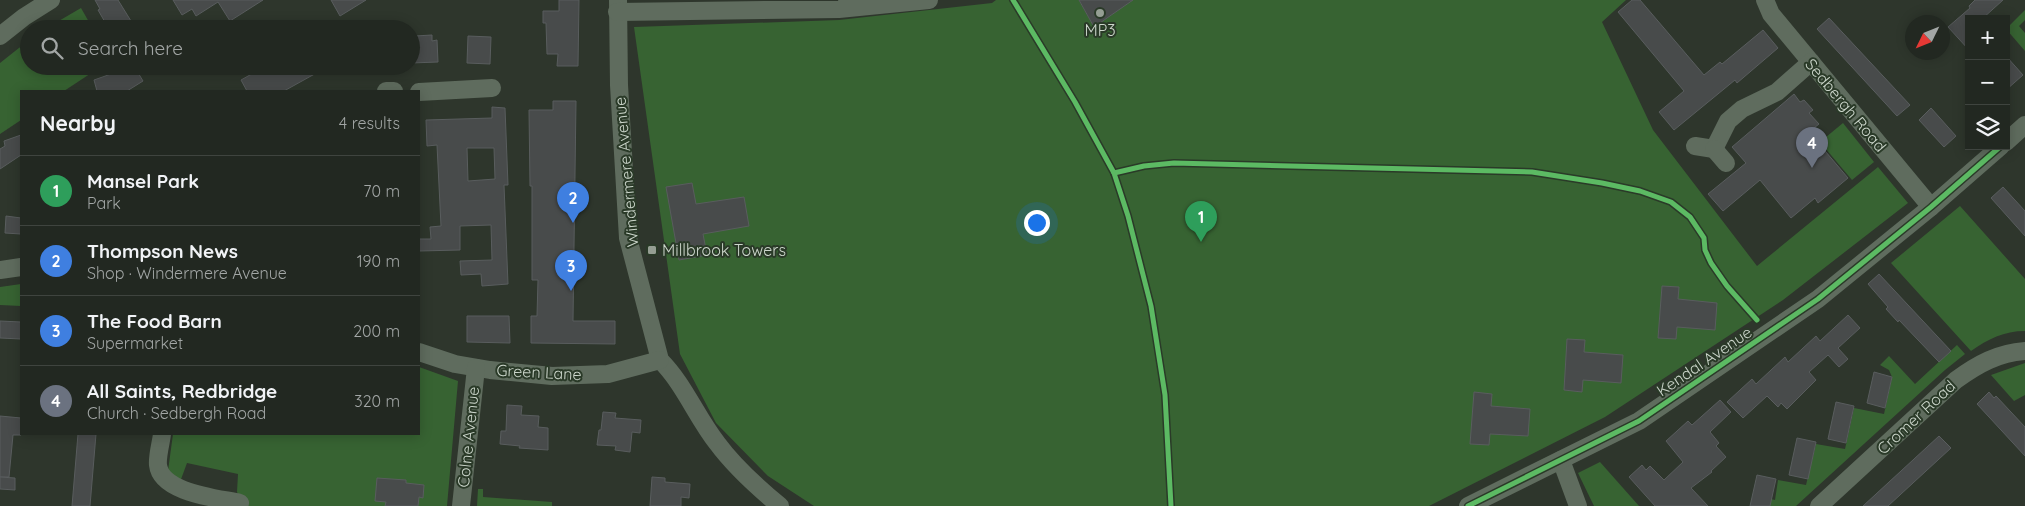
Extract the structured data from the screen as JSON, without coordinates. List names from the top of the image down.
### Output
{
  "streets": {
    "street": [
      "Sedbergh Road",
      "Windermere Avenue",
      "Kendal Avenue",
      "Green Lane",
      "Cromer Road",
      "Colne Avenue"
    ]
  },
  "crossings": [
    ["Sedbergh Road", "Kendal Avenue"],
    ["Windermere Avenue", "Green Lane"],
    ["Green Lane", "Colne Avenue"]
  ],
  "places": {
    "other": ["MP3"],
    "transit": ["Millbrook Towers"]
  },
  "north": "bottom left",
  "page": {
    "map_buttons": ["+", "−"],
    "search": "Search here",
    "heading": ["Nearby", "4 results"],
    "pins": [
      "4",
      "2",
      "1",
      "3"
    ],
    "list": [
      {
        "mark": "1",
        "name": "Mansel Park",
        "note": "Park",
        "value": "70 m"
      },
      {
        "mark": "2",
        "name": "Thompson News",
        "note": "Shop · Windermere Avenue",
        "value": "190 m"
      },
      {
        "mark": "3",
        "name": "The Food Barn",
        "note": "Supermarket",
        "value": "200 m"
      },
      {
        "mark": "4",
        "name": "All Saints, Redbridge",
        "note": "Church · Sedbergh Road",
        "value": "320 m"
      }
    ]
  }
}
